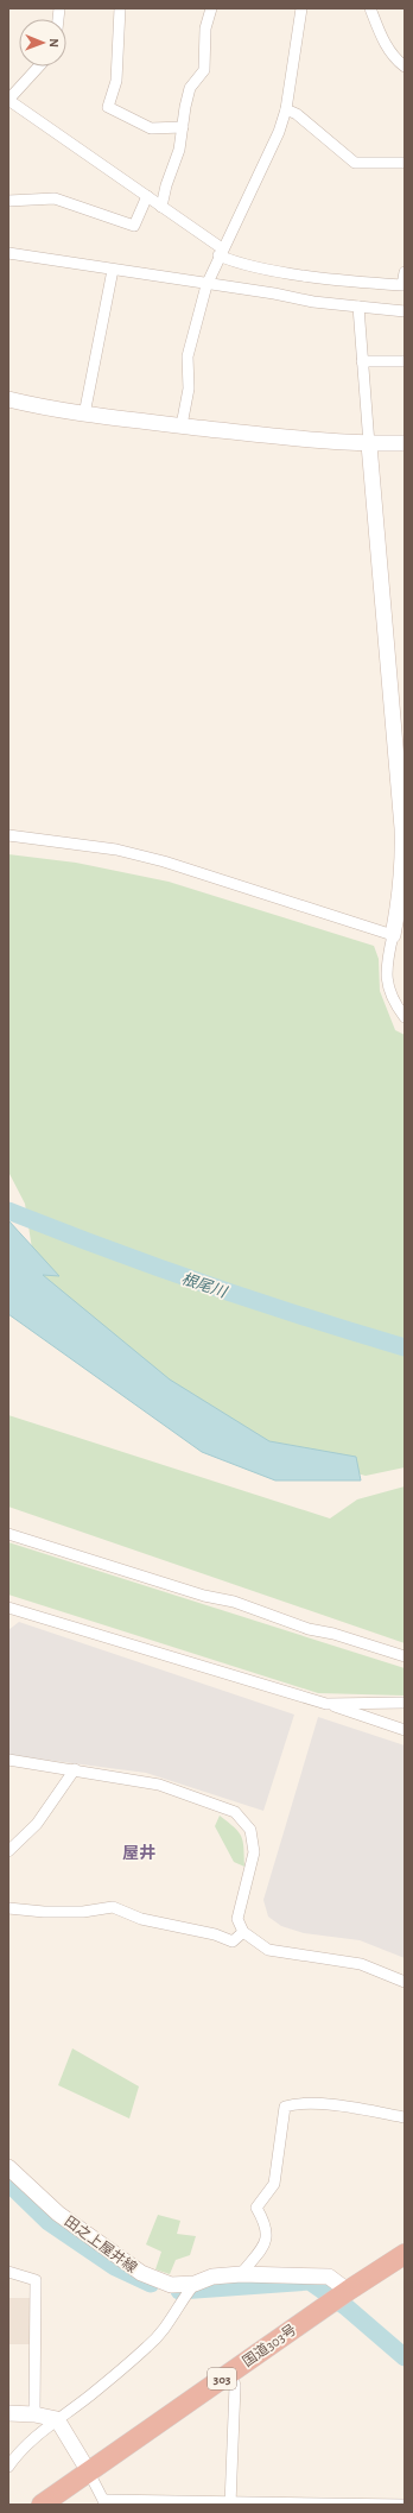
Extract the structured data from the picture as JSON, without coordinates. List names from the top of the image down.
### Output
{
  "streets": {
    "highway": ["国道303号", "303"],
    "street": ["田之上屋井線"]
  },
  "crossings": [
    ["田之上屋井線", "国道303号"]
  ],
  "districts": ["屋井"],
  "water": ["根尾川"],
  "north": "right"
}
